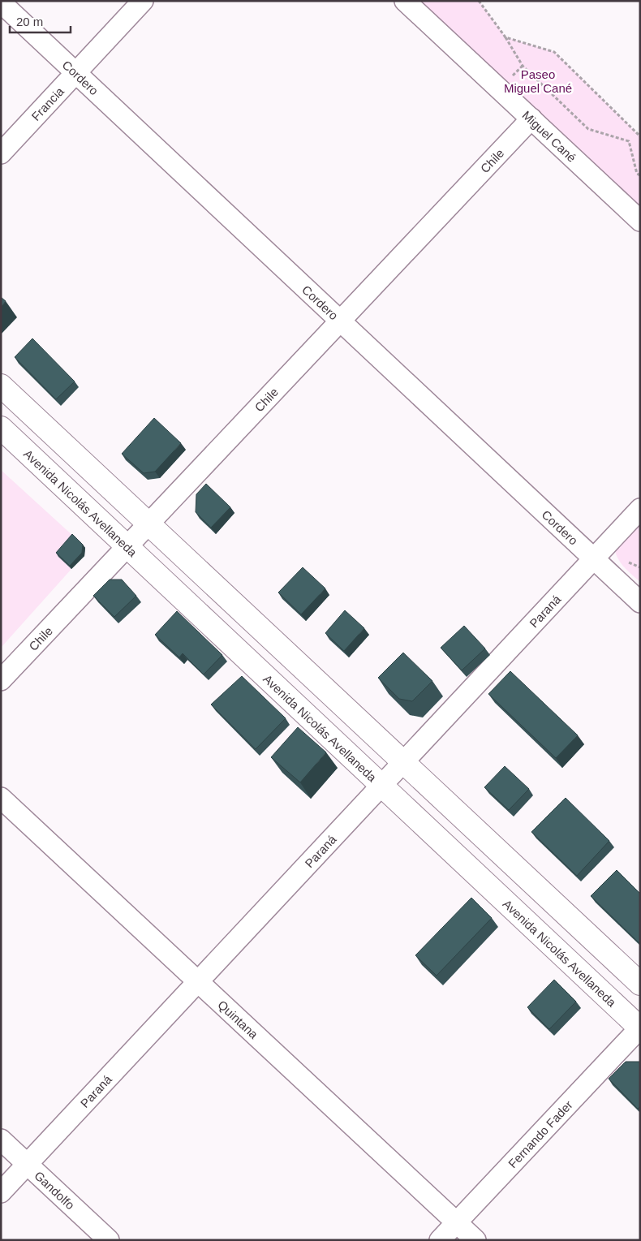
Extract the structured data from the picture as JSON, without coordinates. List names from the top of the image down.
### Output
{
  "streets": {
    "main road": ["Avenida Nicolás Avellaneda"],
    "street": [
      "Cordero",
      "Francia",
      "Miguel Cané",
      "Chile",
      "Paraná",
      "Quintana",
      "Fernando Fader",
      "Gandolfo"
    ]
  },
  "crossings": [
    ["Cordero", "Francia"],
    ["Cordero", "Chile"],
    ["Cordero", "Paraná"],
    ["Miguel Cané", "Chile"],
    ["Chile", "Avenida Nicolás Avellaneda"],
    ["Avenida Nicolás Avellaneda", "Paraná"],
    ["Avenida Nicolás Avellaneda", "Fernando Fader"],
    ["Paraná", "Quintana"],
    ["Paraná", "Gandolfo"],
    ["Quintana", "Fernando Fader"]
  ],
  "parks": ["Paseo Miguel Cané"],
  "scale_bar": "20 m"
}
